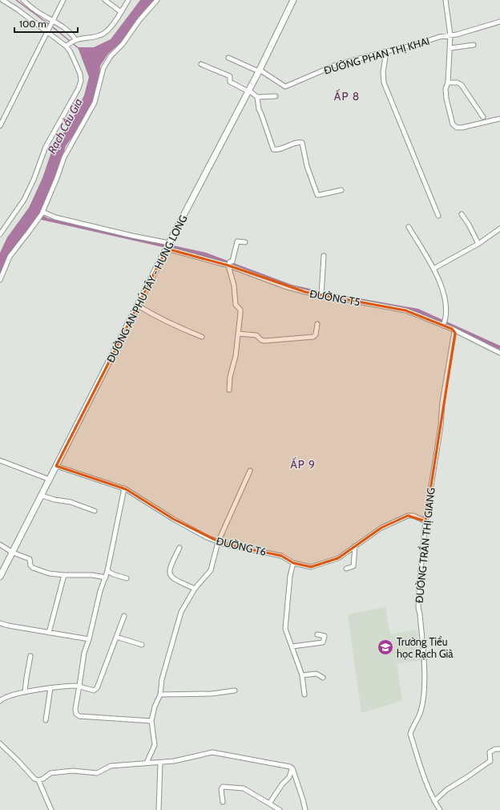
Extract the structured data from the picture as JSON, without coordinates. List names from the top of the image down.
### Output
{
  "streets": {
    "street": [
      "ĐƯỜNG PHAN THỊ KHAI",
      "ĐƯỜNG AN PHÚ TÂY - HƯNG LONG",
      "ĐƯỜNG T5",
      "ĐƯỜNG TRẦN THỊ GIANG",
      "ĐƯỜNG T6"
    ]
  },
  "crossings": [
    ["ĐƯỜNG PHAN THỊ KHAI", "ĐƯỜNG AN PHÚ TÂY - HƯNG LONG"],
    ["ĐƯỜNG AN PHÚ TÂY - HƯNG LONG", "ĐƯỜNG T5"],
    ["ĐƯỜNG AN PHÚ TÂY - HƯNG LONG", "ĐƯỜNG T6"],
    ["ĐƯỜNG T5", "ĐƯỜNG TRẦN THỊ GIANG"],
    ["ĐƯỜNG TRẦN THỊ GIANG", "ĐƯỜNG T6"]
  ],
  "districts": ["ẤP 8", "ẤP 9"],
  "water": ["Rạch Cầu Gia"],
  "places": {
    "school or university": ["Trường Tiểu học Rạch Già"]
  },
  "scale_bar": "100 m"
}
